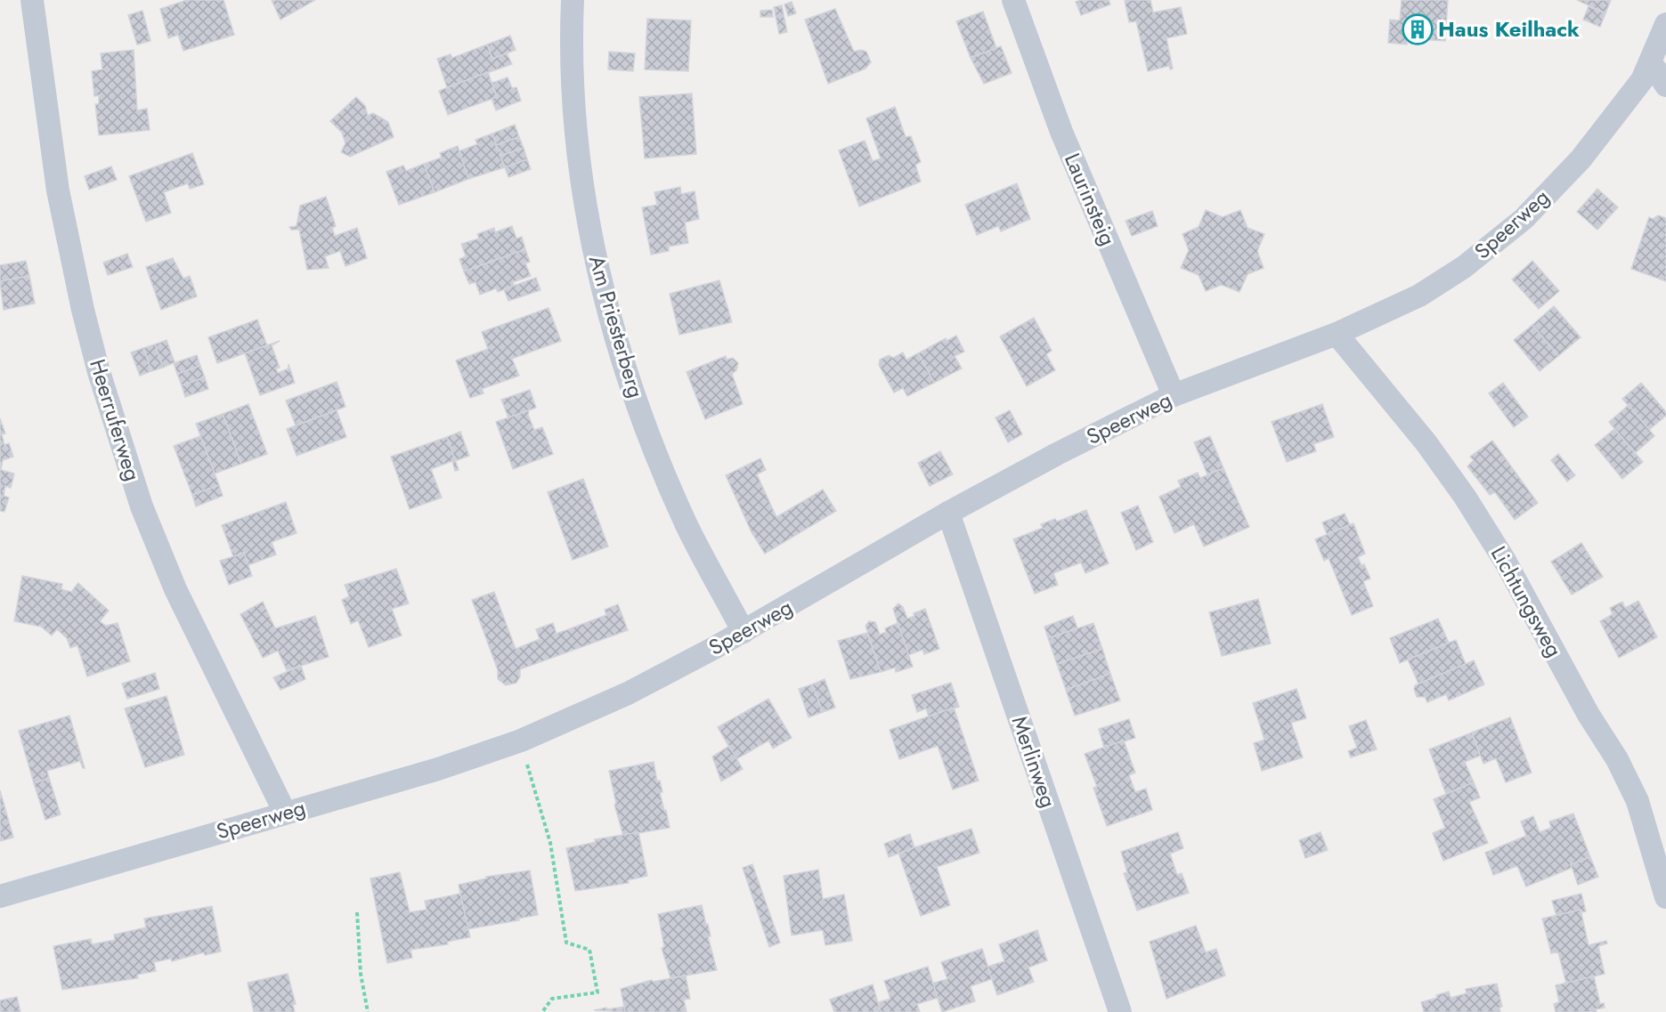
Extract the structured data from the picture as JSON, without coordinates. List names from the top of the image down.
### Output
{
  "streets": {
    "street": [
      "Laurinsteig",
      "Speerweg",
      "Am Priesterberg",
      "Heerruferweg",
      "Lichtungsweg",
      "Merlinweg"
    ]
  },
  "crossings": [
    ["Laurinsteig", "Speerweg"],
    ["Speerweg", "Am Priesterberg"],
    ["Speerweg", "Heerruferweg"],
    ["Speerweg", "Lichtungsweg"],
    ["Speerweg", "Merlinweg"]
  ],
  "places": {
    "building": ["Haus Keilhack"]
  }
}
